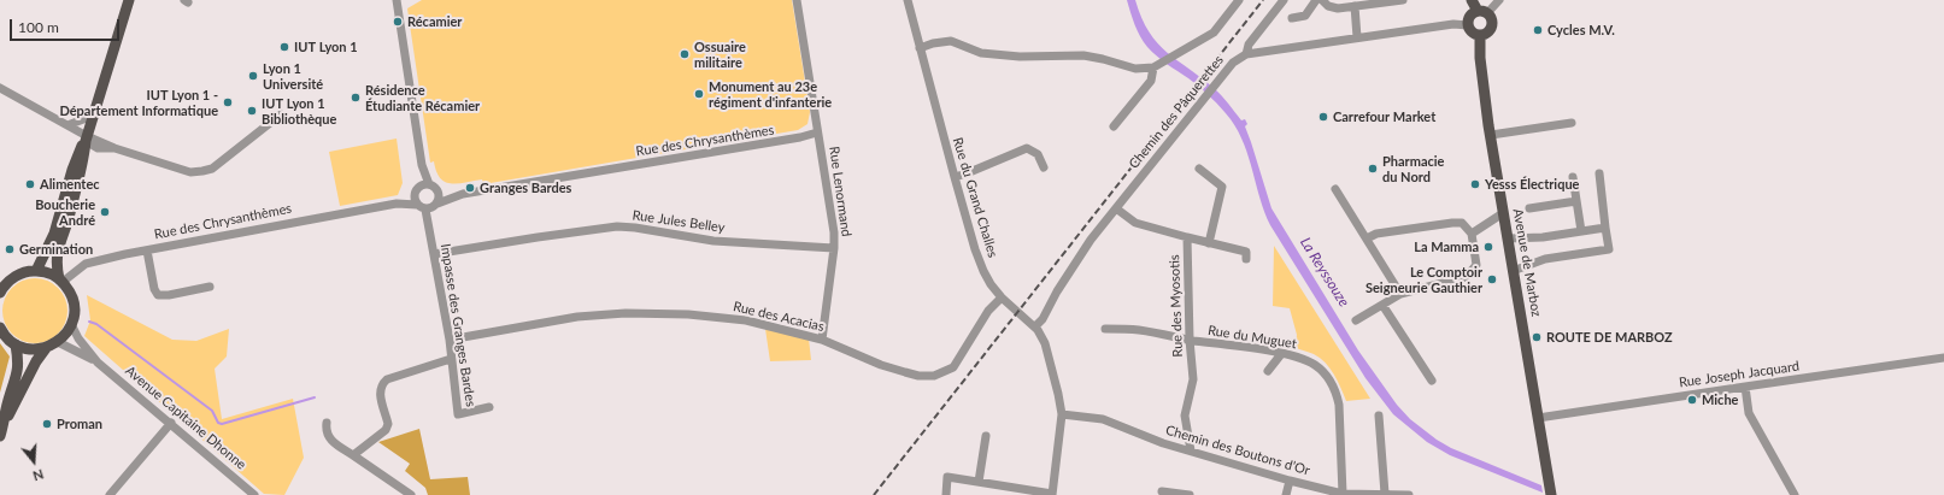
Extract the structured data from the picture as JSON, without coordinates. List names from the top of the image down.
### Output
{
  "streets": {
    "main road": ["Avenue de Marboz"],
    "street": [
      "Chemin des Pâquerettes",
      "Rue des Chrysanthèmes",
      "Rue Lenormand",
      "Rue du Grand Challes",
      "Rue Jules Belley",
      "Rue des Myosotis",
      "Rue des Acacias",
      "Impasse des Granges Bardes",
      "Rue du Muguet",
      "Rue Joseph Jacquard",
      "Avenue Capitaine Dhonne",
      "Chemin des Boutons d'Or"
    ]
  },
  "crossings": [
    ["Chemin des Pâquerettes", "Rue du Grand Challes"],
    ["Chemin des Pâquerettes", "Rue des Myosotis"],
    ["Rue des Chrysanthèmes", "Rue Lenormand"],
    ["Rue des Chrysanthèmes", "Impasse des Granges Bardes"],
    ["Rue Lenormand", "Rue Jules Belley"],
    ["Rue Lenormand", "Rue des Acacias"],
    ["Rue du Grand Challes", "Rue des Acacias"],
    ["Rue du Grand Challes", "Chemin des Boutons d'Or"],
    ["Rue Jules Belley", "Impasse des Granges Bardes"],
    ["Avenue de Marboz", "Rue Joseph Jacquard"],
    ["Rue des Myosotis", "Rue du Muguet"],
    ["Rue des Myosotis", "Chemin des Boutons d'Or"],
    ["Rue des Acacias", "Impasse des Granges Bardes"],
    ["Rue du Muguet", "Chemin des Boutons d'Or"]
  ],
  "water": ["La Reyssouze"],
  "places": [
    "Récamier",
    "Cycles M.V.",
    "IUT Lyon 1",
    "Ossuaire militaire",
    "Lyon 1 Université",
    "Monument au 23e régiment d'infanterie",
    "Résidence Étudiante Récamier",
    "IUT Lyon 1 - Département Informatique",
    "IUT Lyon 1 Bibliothèque",
    "Carrefour Market",
    "Pharmacie du Nord",
    "Alimentec",
    "Yesss Électrique",
    "Granges Bardes",
    "Boucherie André",
    "La Mamma",
    "Germination",
    "Le Comptoir Seigneurie Gauthier",
    "ROUTE DE MARBOZ",
    "Miche",
    "Proman"
  ],
  "scale_bar": "100 m",
  "north": "bottom"
}
